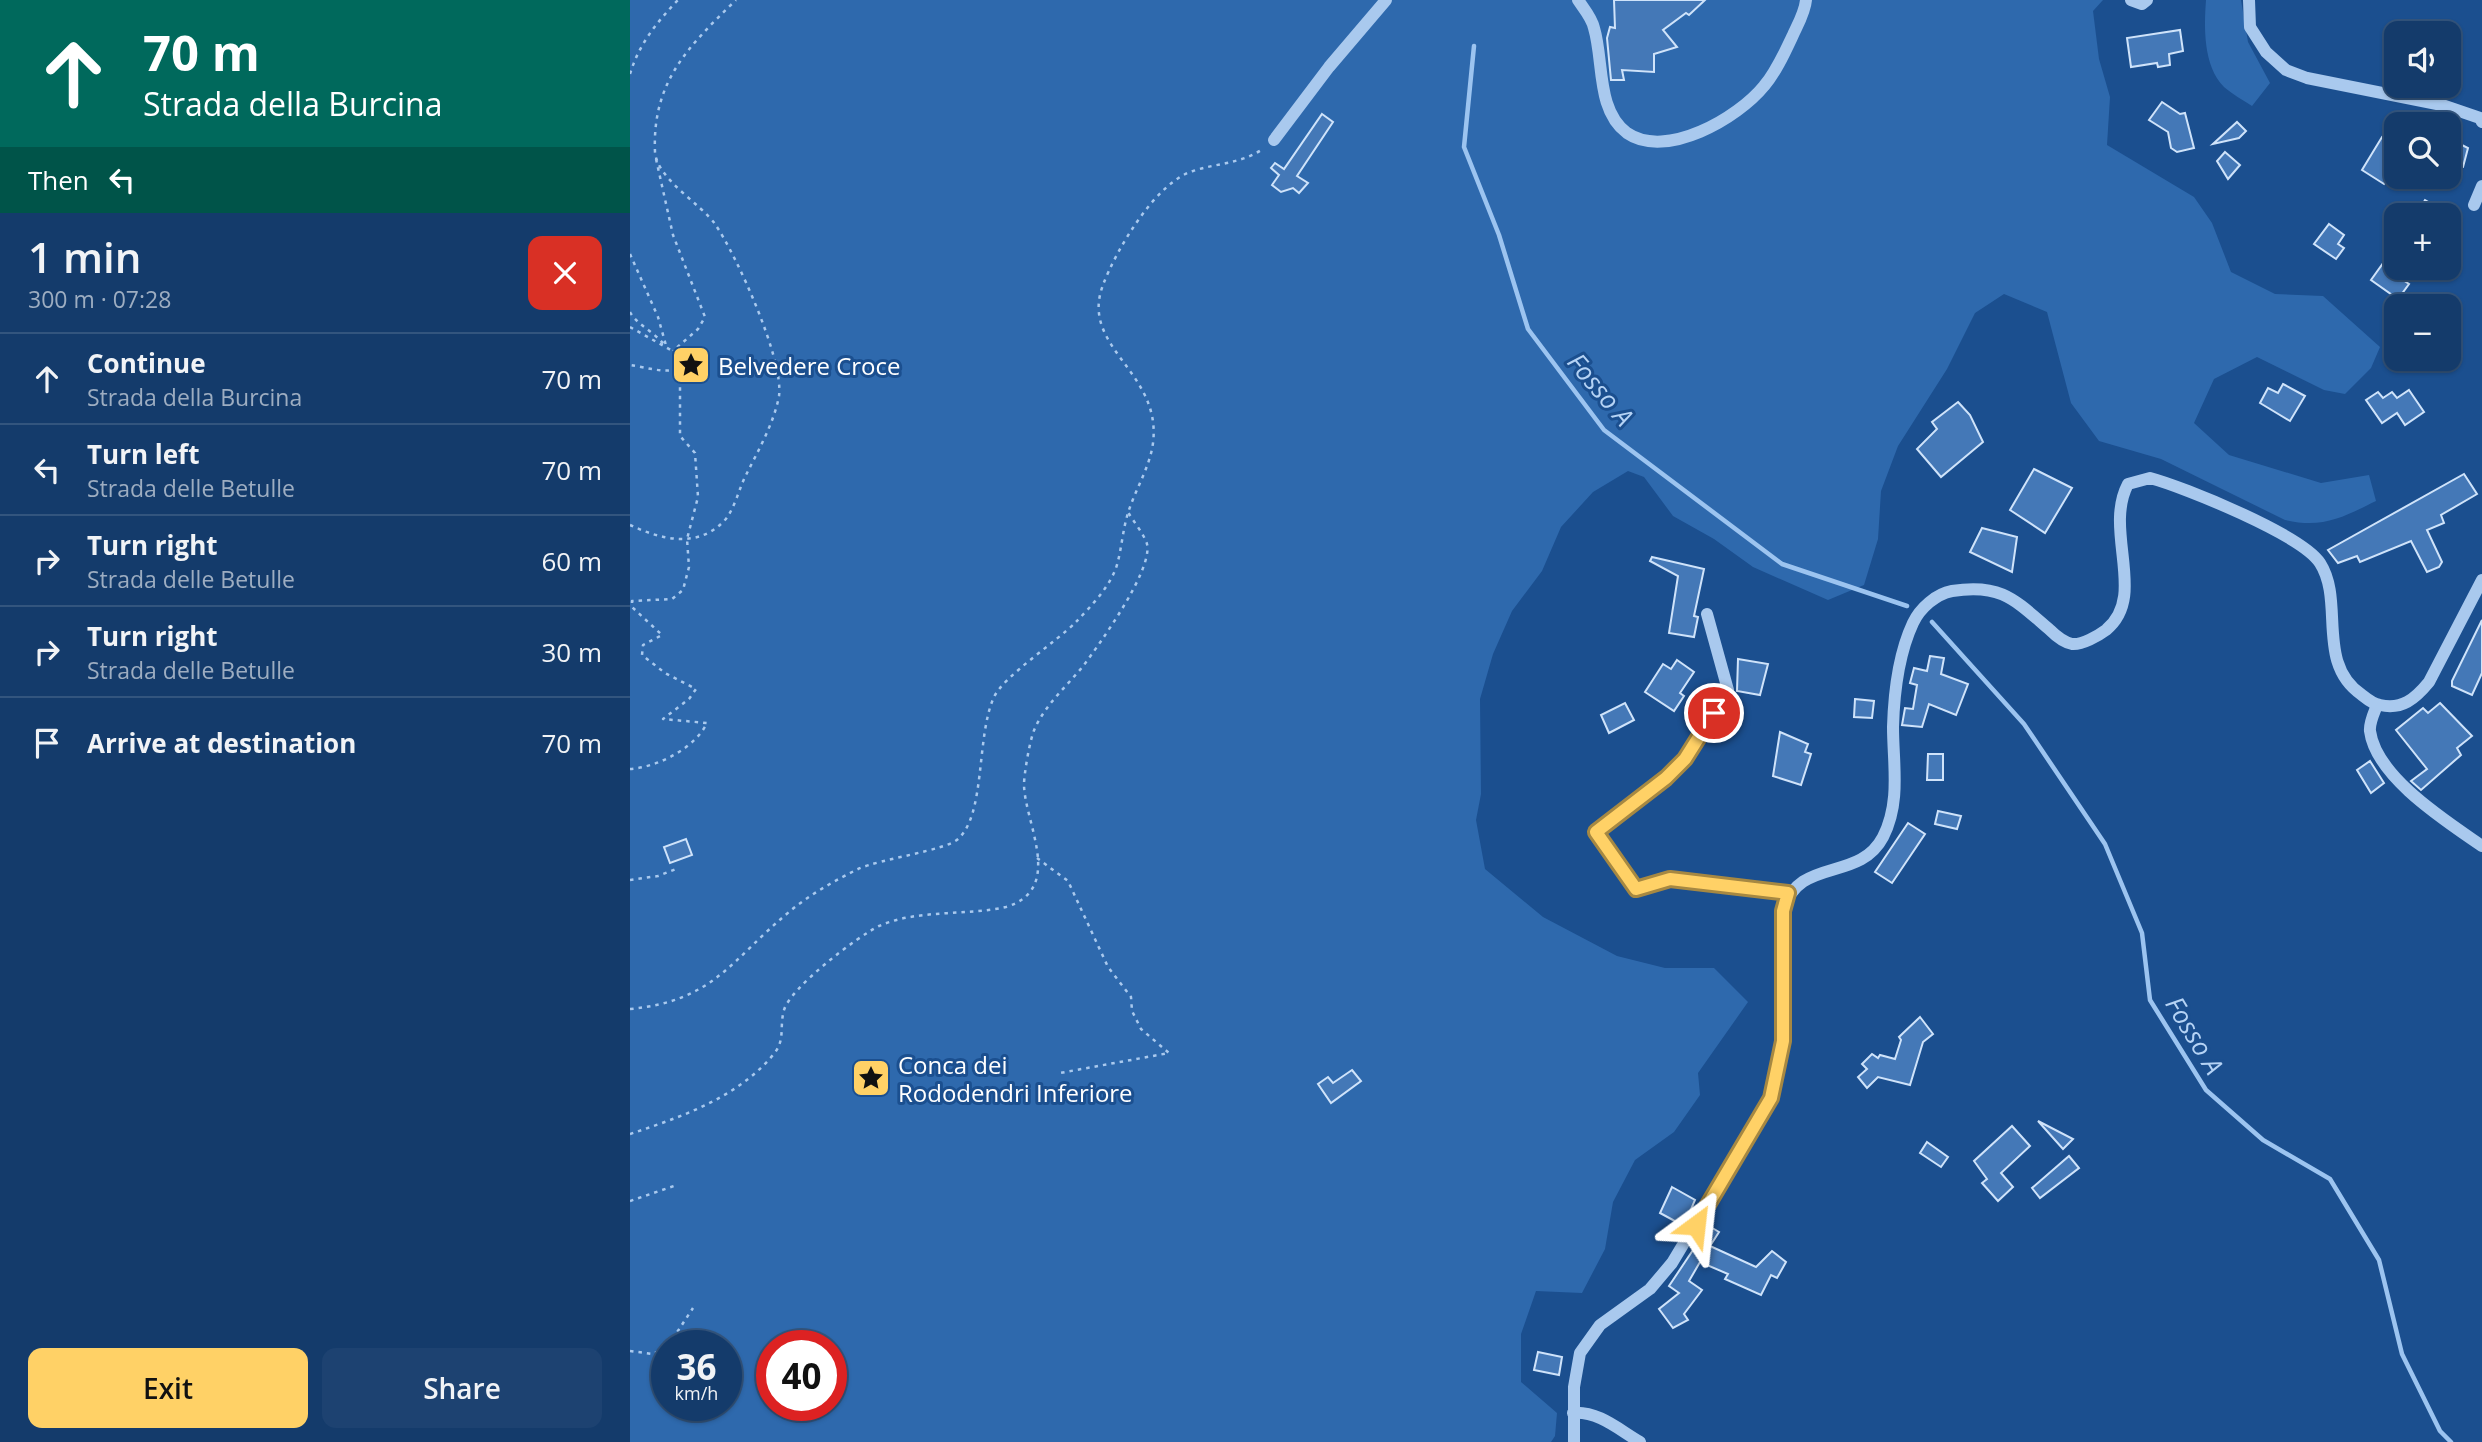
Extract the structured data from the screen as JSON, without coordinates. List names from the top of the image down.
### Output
{
  "water": ["Fosso A"],
  "places": {
    "place": ["Belvedere Croce", "Conca dei Rododendri Inferiore"]
  },
  "page": {
    "turn": ["70 m", "Strada della Burcina"],
    "map_buttons": ["+", "−"],
    "then": "Then",
    "heading": ["1 min", "300 m · 07:28"],
    "list": [
      {
        "name": "Continue",
        "note": "Strada della Burcina",
        "value": "70 m"
      },
      {
        "name": "Turn left",
        "note": "Strada delle Betulle",
        "value": "70 m"
      },
      {
        "name": "Turn right",
        "note": "Strada delle Betulle",
        "value": "60 m"
      },
      {
        "name": "Turn right",
        "note": "Strada delle Betulle",
        "value": "30 m"
      },
      {
        "name": "Arrive at destination",
        "value": "70 m"
      }
    ],
    "speed": "36 km/h",
    "limit": "40",
    "buttons": ["Exit", "Share"]
  }
}
